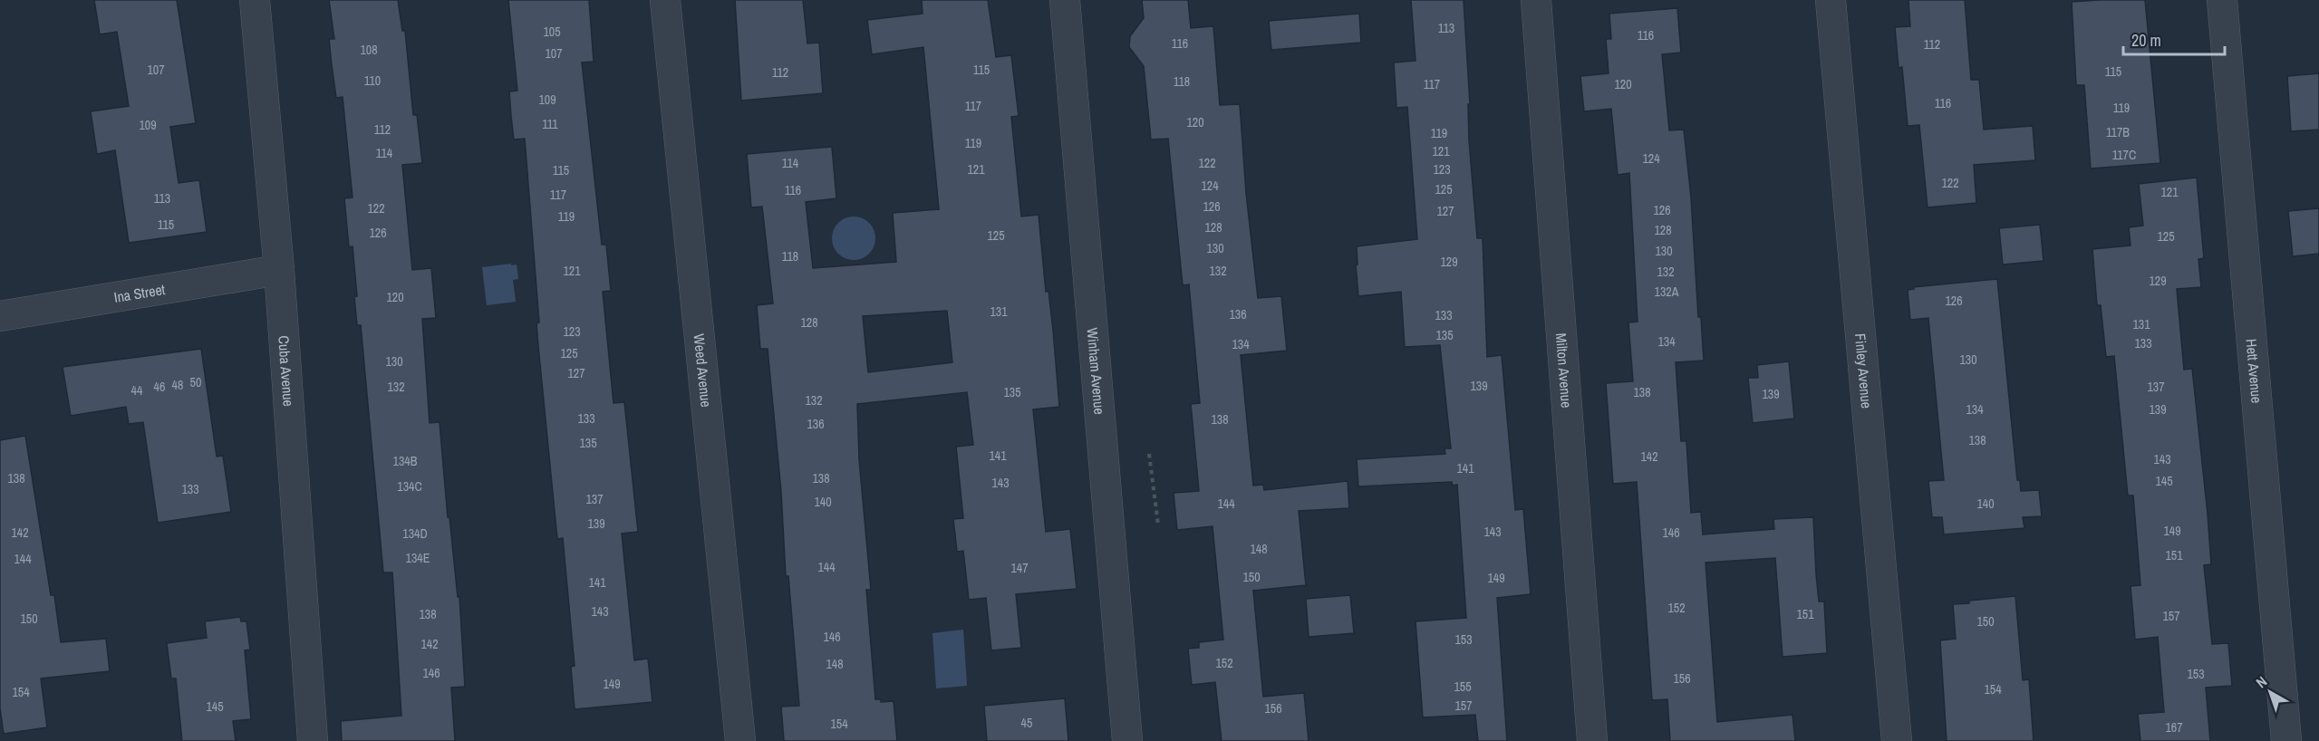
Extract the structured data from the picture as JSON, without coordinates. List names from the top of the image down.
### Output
{
  "streets": {
    "street": [
      "Ina Street",
      "Cuba Avenue",
      "Weed Avenue",
      "Winham Avenue",
      "Milton Avenue",
      "Finley Avenue",
      "Hett Avenue"
    ]
  },
  "crossings": [
    ["Ina Street", "Cuba Avenue"]
  ],
  "house_numbers": [
    "113",
    "105",
    "116",
    "116",
    "112",
    "108",
    "107",
    "107",
    "115",
    "115",
    "112",
    "110",
    "118",
    "117",
    "120",
    "109",
    "116",
    "117",
    "119",
    "120",
    "111",
    "109",
    "112",
    "117B",
    "119",
    "119",
    "121",
    "114",
    "117C",
    "124",
    "114",
    "122",
    "121",
    "123",
    "115",
    "122",
    "124",
    "125",
    "116",
    "121",
    "117",
    "113",
    "126",
    "122",
    "126",
    "127",
    "119",
    "115",
    "128",
    "128",
    "126",
    "125",
    "125",
    "130",
    "130",
    "118",
    "129",
    "121",
    "132",
    "132",
    "129",
    "132A",
    "120",
    "126",
    "131",
    "136",
    "133",
    "128",
    "131",
    "123",
    "135",
    "134",
    "133",
    "134",
    "125",
    "130",
    "130",
    "127",
    "50",
    "48",
    "139",
    "46",
    "132",
    "137",
    "44",
    "135",
    "138",
    "139",
    "132",
    "134",
    "139",
    "133",
    "138",
    "136",
    "138",
    "135",
    "141",
    "142",
    "143",
    "134B",
    "141",
    "138",
    "138",
    "145",
    "143",
    "134C",
    "133",
    "137",
    "140",
    "144",
    "140",
    "139",
    "149",
    "143",
    "142",
    "146",
    "134D",
    "148",
    "151",
    "134E",
    "144",
    "144",
    "147",
    "150",
    "149",
    "141",
    "152",
    "143",
    "138",
    "151",
    "157",
    "150",
    "150",
    "146",
    "153",
    "142",
    "152",
    "148",
    "146",
    "153",
    "156",
    "149",
    "155",
    "154",
    "154",
    "157",
    "145",
    "156",
    "45",
    "154",
    "167"
  ],
  "scale_bar": "20 m",
  "north": "top left"
}
